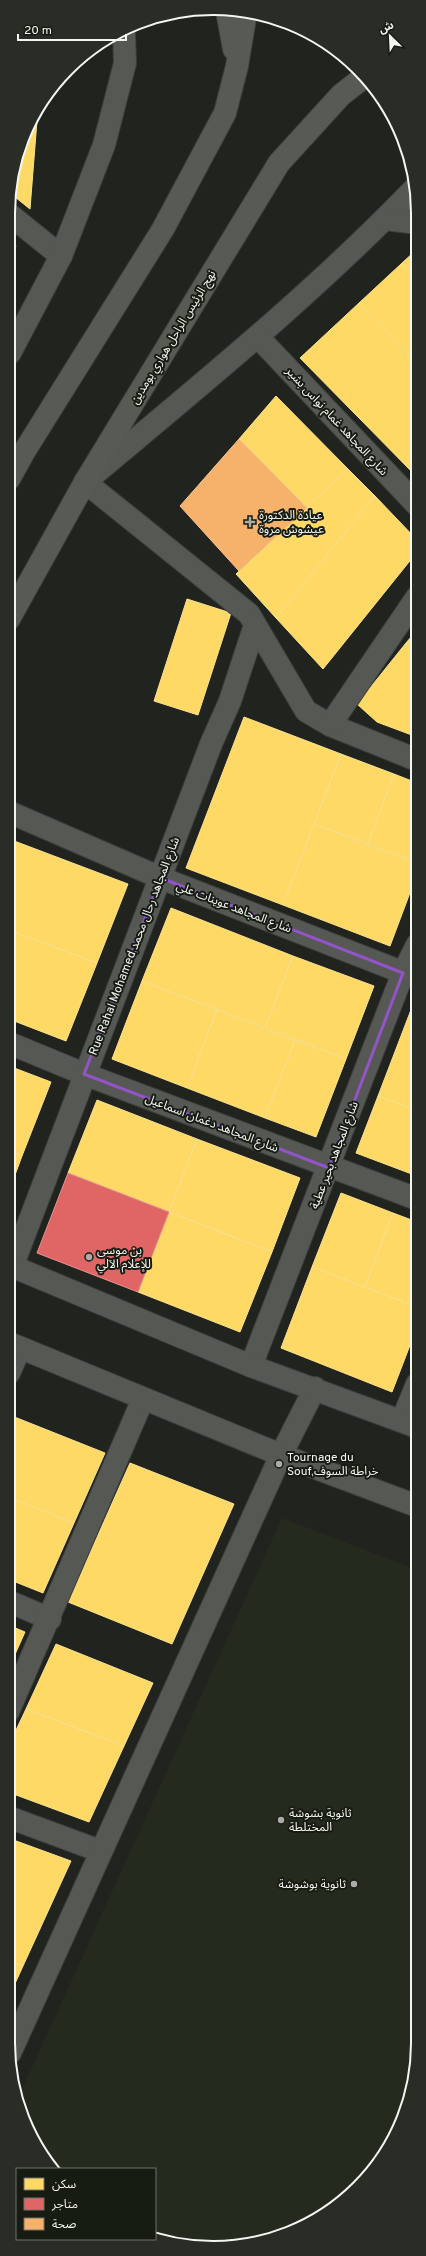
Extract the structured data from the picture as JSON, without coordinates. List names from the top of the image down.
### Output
{
  "streets": {
    "main road": ["نهج الرئيس الراحل هواري بومدين"],
    "street": [
      "شارع المجاهد غمام نواس بشير",
      "شارع المجاهد عوينات علي",
      "Rue Rahal Mohamed,شارع المجاهد رحال محمد",
      "شارع المجاهد دغمان اسماعيل",
      "شارع المجاهد بحير عطية"
    ]
  },
  "crossings": [
    ["شارع المجاهد عوينات علي", "Rue Rahal Mohamed,شارع المجاهد رحال محمد"],
    ["شارع المجاهد عوينات علي", "شارع المجاهد بحير عطية"],
    ["Rue Rahal Mohamed,شارع المجاهد رحال محمد", "شارع المجاهد دغمان اسماعيل"],
    ["شارع المجاهد دغمان اسماعيل", "شارع المجاهد بحير عطية"]
  ],
  "places": {
    "health": ["عيادة الدكتورة عيشوش مروة"],
    "other": [
      "بن موسى للإعلام الآلي",
      "Tournage du Souf,خراطة السوف",
      "ثانوية بشوشة المختلطة",
      "ثانوية بوشوشة"
    ]
  },
  "legend": ["سكن", "متاجر", "صحة"],
  "scale_bar": "20 m",
  "north": "top left"
}
